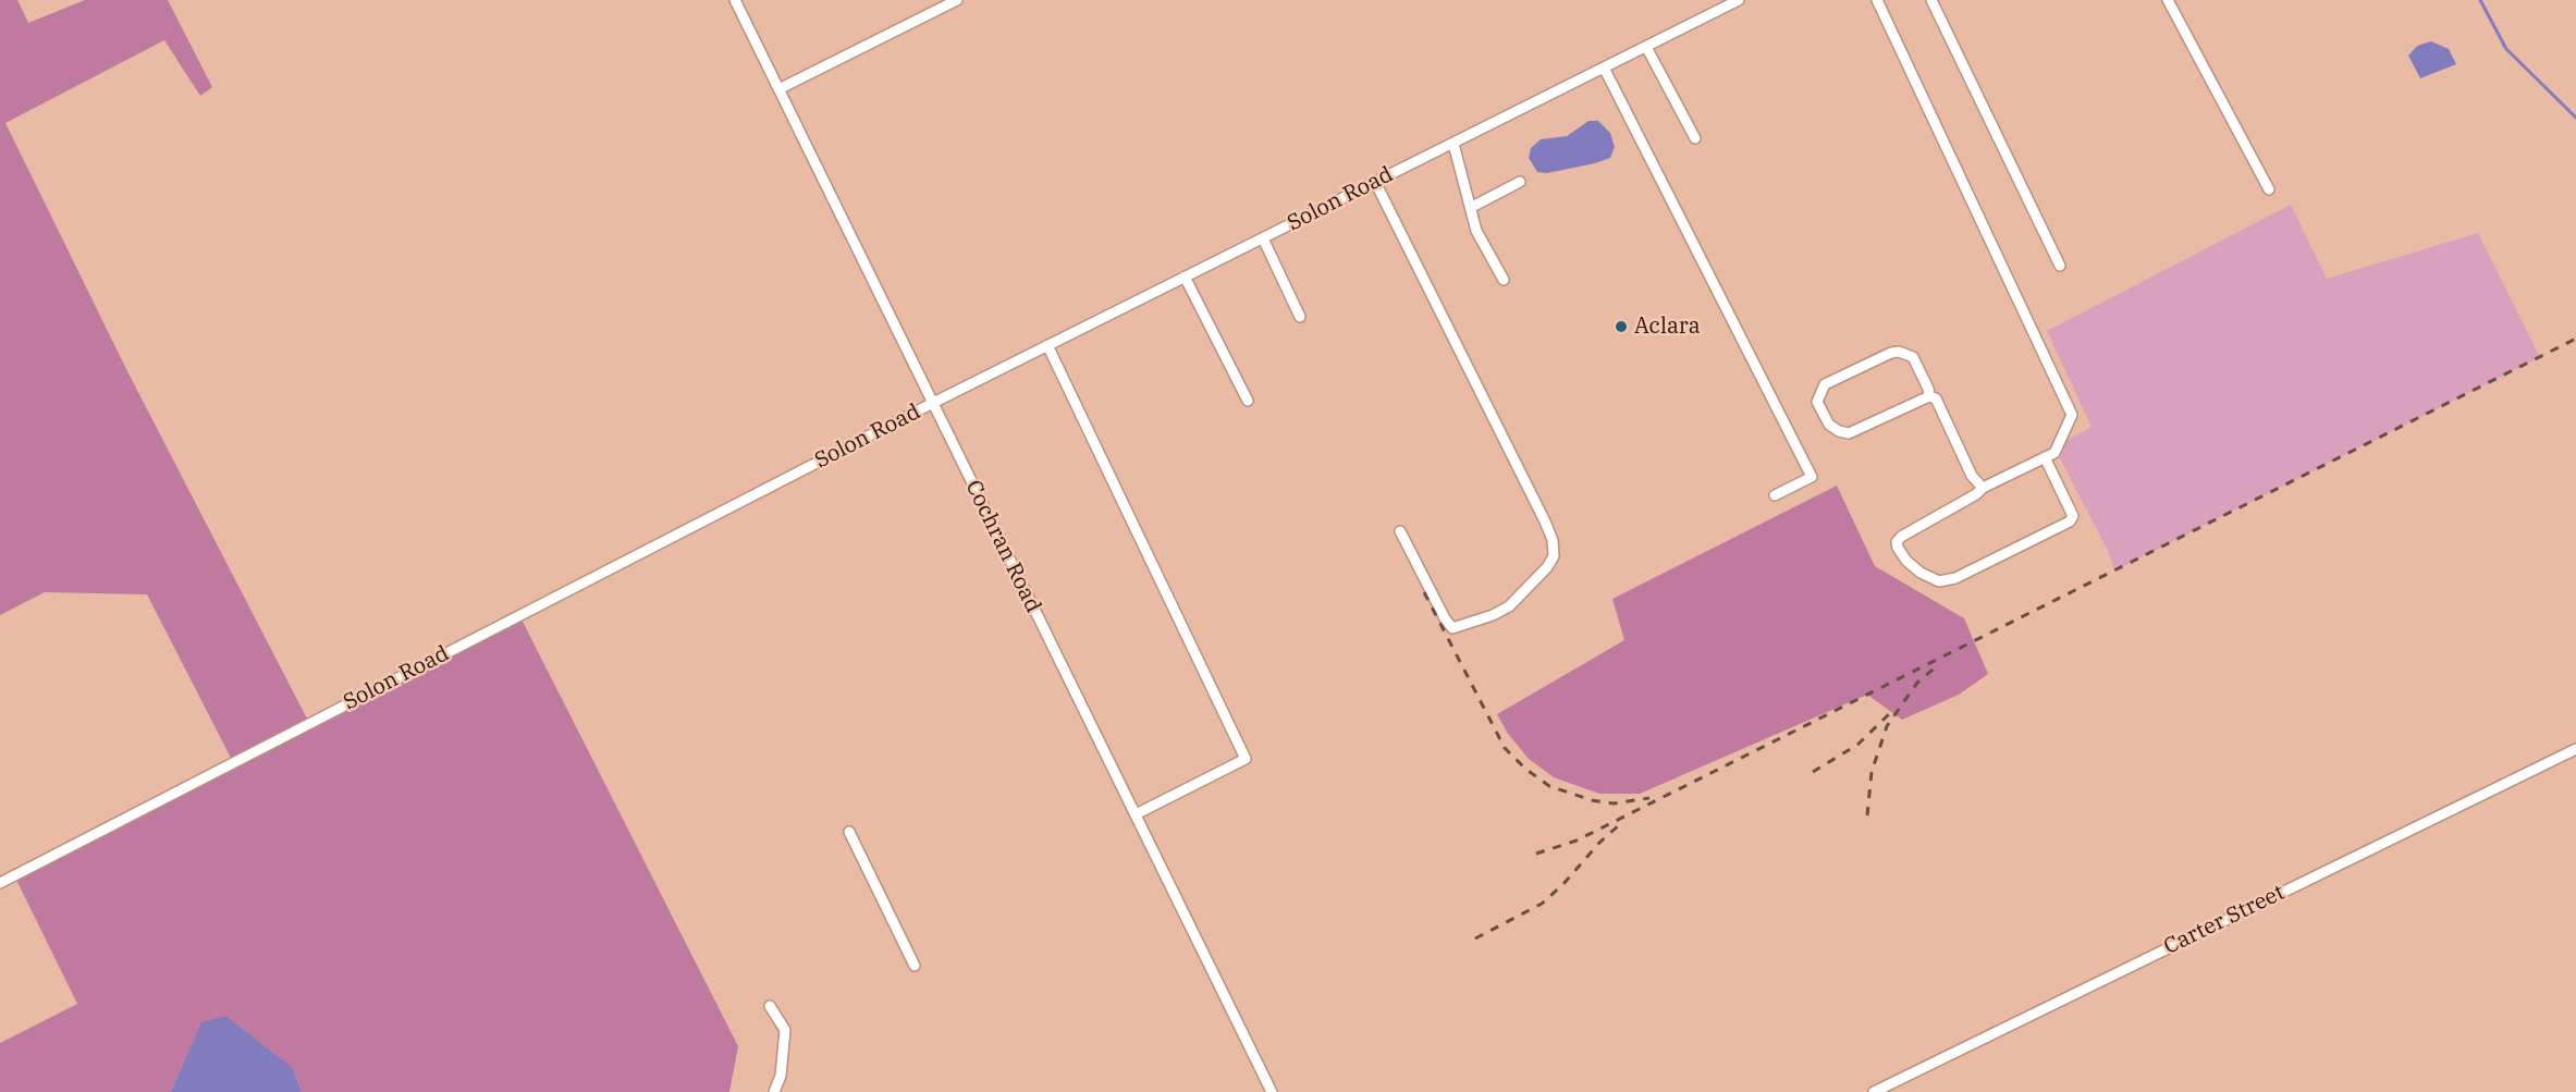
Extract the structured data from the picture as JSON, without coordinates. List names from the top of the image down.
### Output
{
  "streets": {
    "street": ["Solon Road", "Cochran Road", "Carter Street"]
  },
  "crossings": [
    ["Solon Road", "Cochran Road"]
  ],
  "places": ["Aclara"]
}
